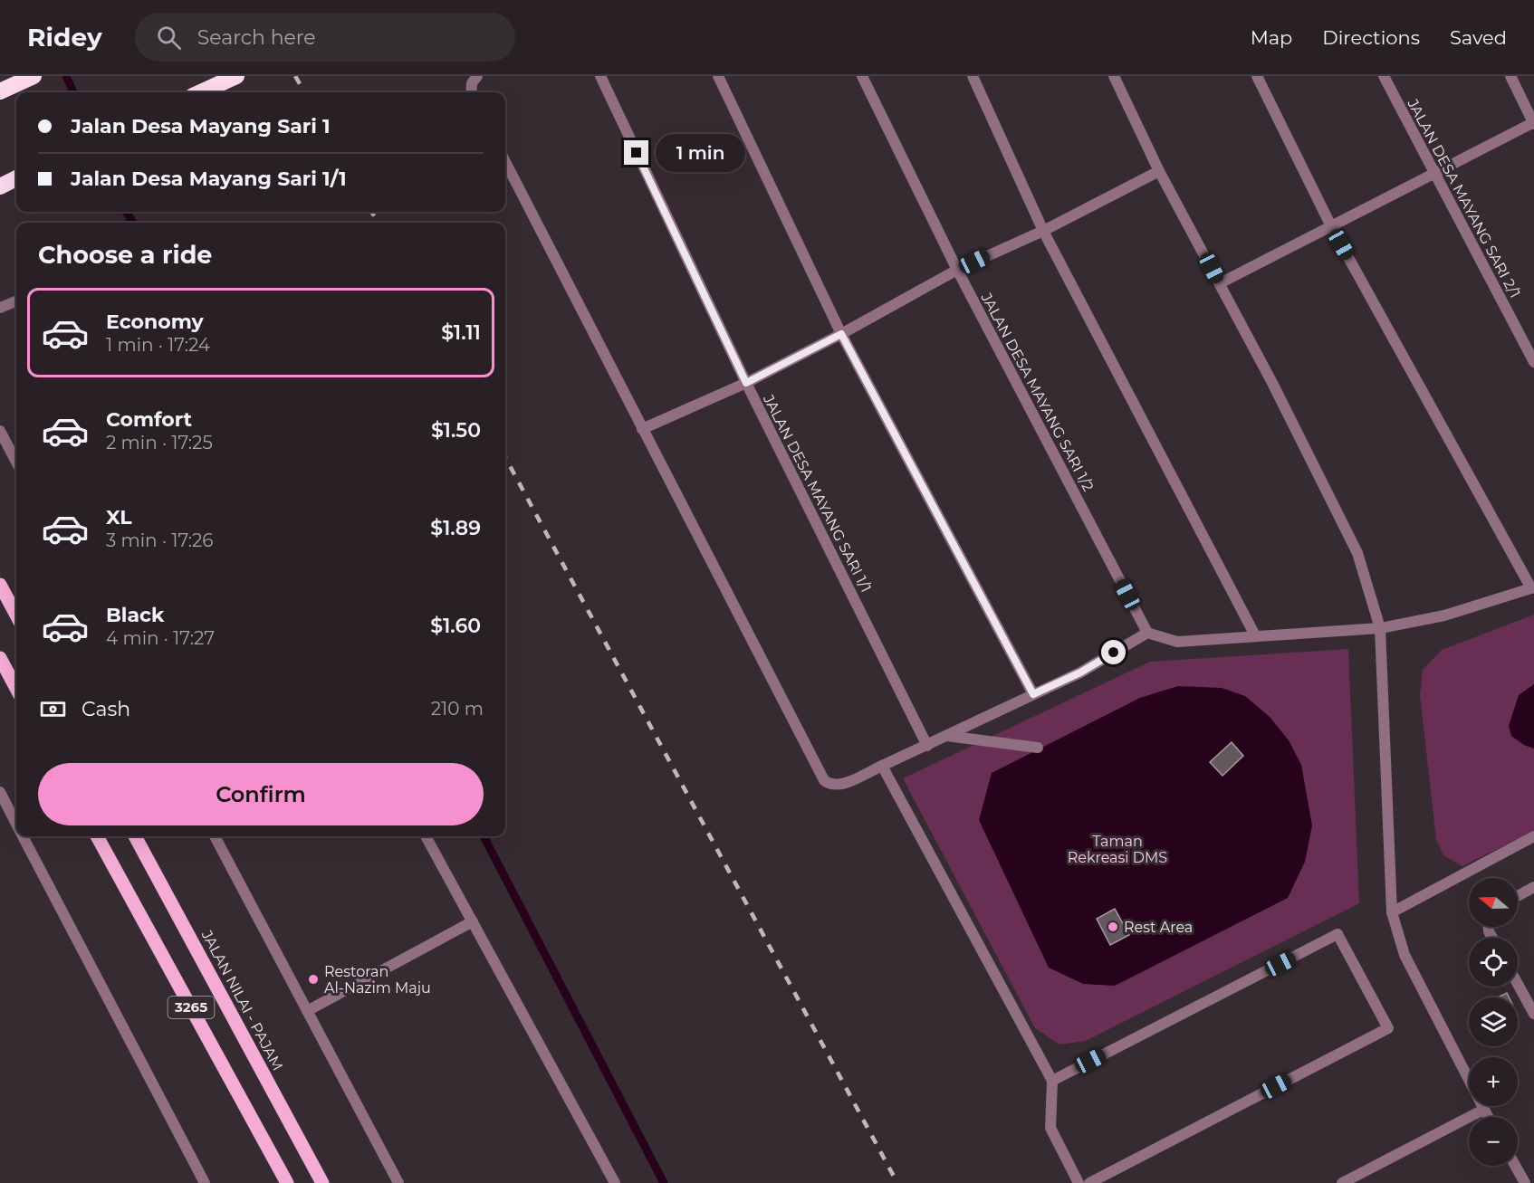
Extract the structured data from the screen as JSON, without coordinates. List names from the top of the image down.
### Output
{
  "streets": {
    "main road": ["JALAN NILAI - PAJAM", "3265"],
    "street": ["JALAN DESA MAYANG SARI 2/1", "JALAN DESA MAYANG SARI 1/2", "JALAN DESA MAYANG SARI 1/1"]
  },
  "parks": ["Taman Rekreasi DMS"],
  "places": ["Rest Area", "Restoran Al-Nazim Maju"],
  "north": "left",
  "page": {
    "header": "Ridey",
    "search": "Search here",
    "nav": ["Map", "Directions", "Saved"],
    "banner": ["Jalan Desa Mayang Sari 1", "Jalan Desa Mayang Sari 1/1"],
    "bubble": "1 min",
    "heading": "Choose a ride",
    "list": [
      {
        "name": "Economy",
        "note": "1 min · 17:24",
        "value": "$1.11"
      },
      {
        "name": "Comfort",
        "note": "2 min · 17:25",
        "value": "$1.50"
      },
      {
        "name": "XL",
        "note": "3 min · 17:26",
        "value": "$1.89"
      },
      {
        "name": "Black",
        "note": "4 min · 17:27",
        "value": "$1.60"
      }
    ],
    "pay": ["Cash", "210 m"],
    "buttons": "Confirm",
    "map_buttons": ["+", "−"]
  }
}
